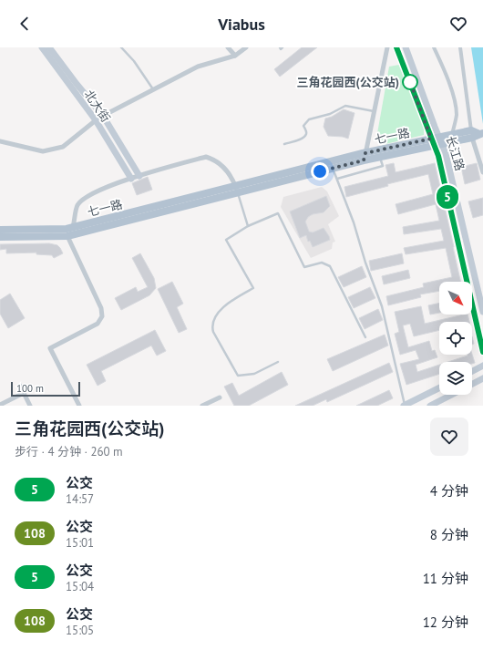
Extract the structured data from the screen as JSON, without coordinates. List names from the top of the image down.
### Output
{
  "streets": {
    "main road": ["北大街", "七一路", "长江路"]
  },
  "crossings": [
    ["七一路", "长江路"]
  ],
  "places": ["三角花园西(公交站)"],
  "lines": ["bus line 5"],
  "scale_bar": "100 m",
  "north": "bottom right",
  "page": {
    "header": "Viabus",
    "on_map": "5",
    "scale": "100 m",
    "heading": ["三角花园西(公交站)", "步行 · 4 分钟 · 260 m"],
    "list": [
      {
        "mark": "5",
        "name": "公交",
        "note": "14:57",
        "value": "4 分钟"
      },
      {
        "mark": "108",
        "name": "公交",
        "note": "15:01",
        "value": "8 分钟"
      },
      {
        "mark": "5",
        "name": "公交",
        "note": "15:04",
        "value": "11 分钟"
      },
      {
        "mark": "108",
        "name": "公交",
        "note": "15:05",
        "value": "12 分钟"
      }
    ]
  }
}
